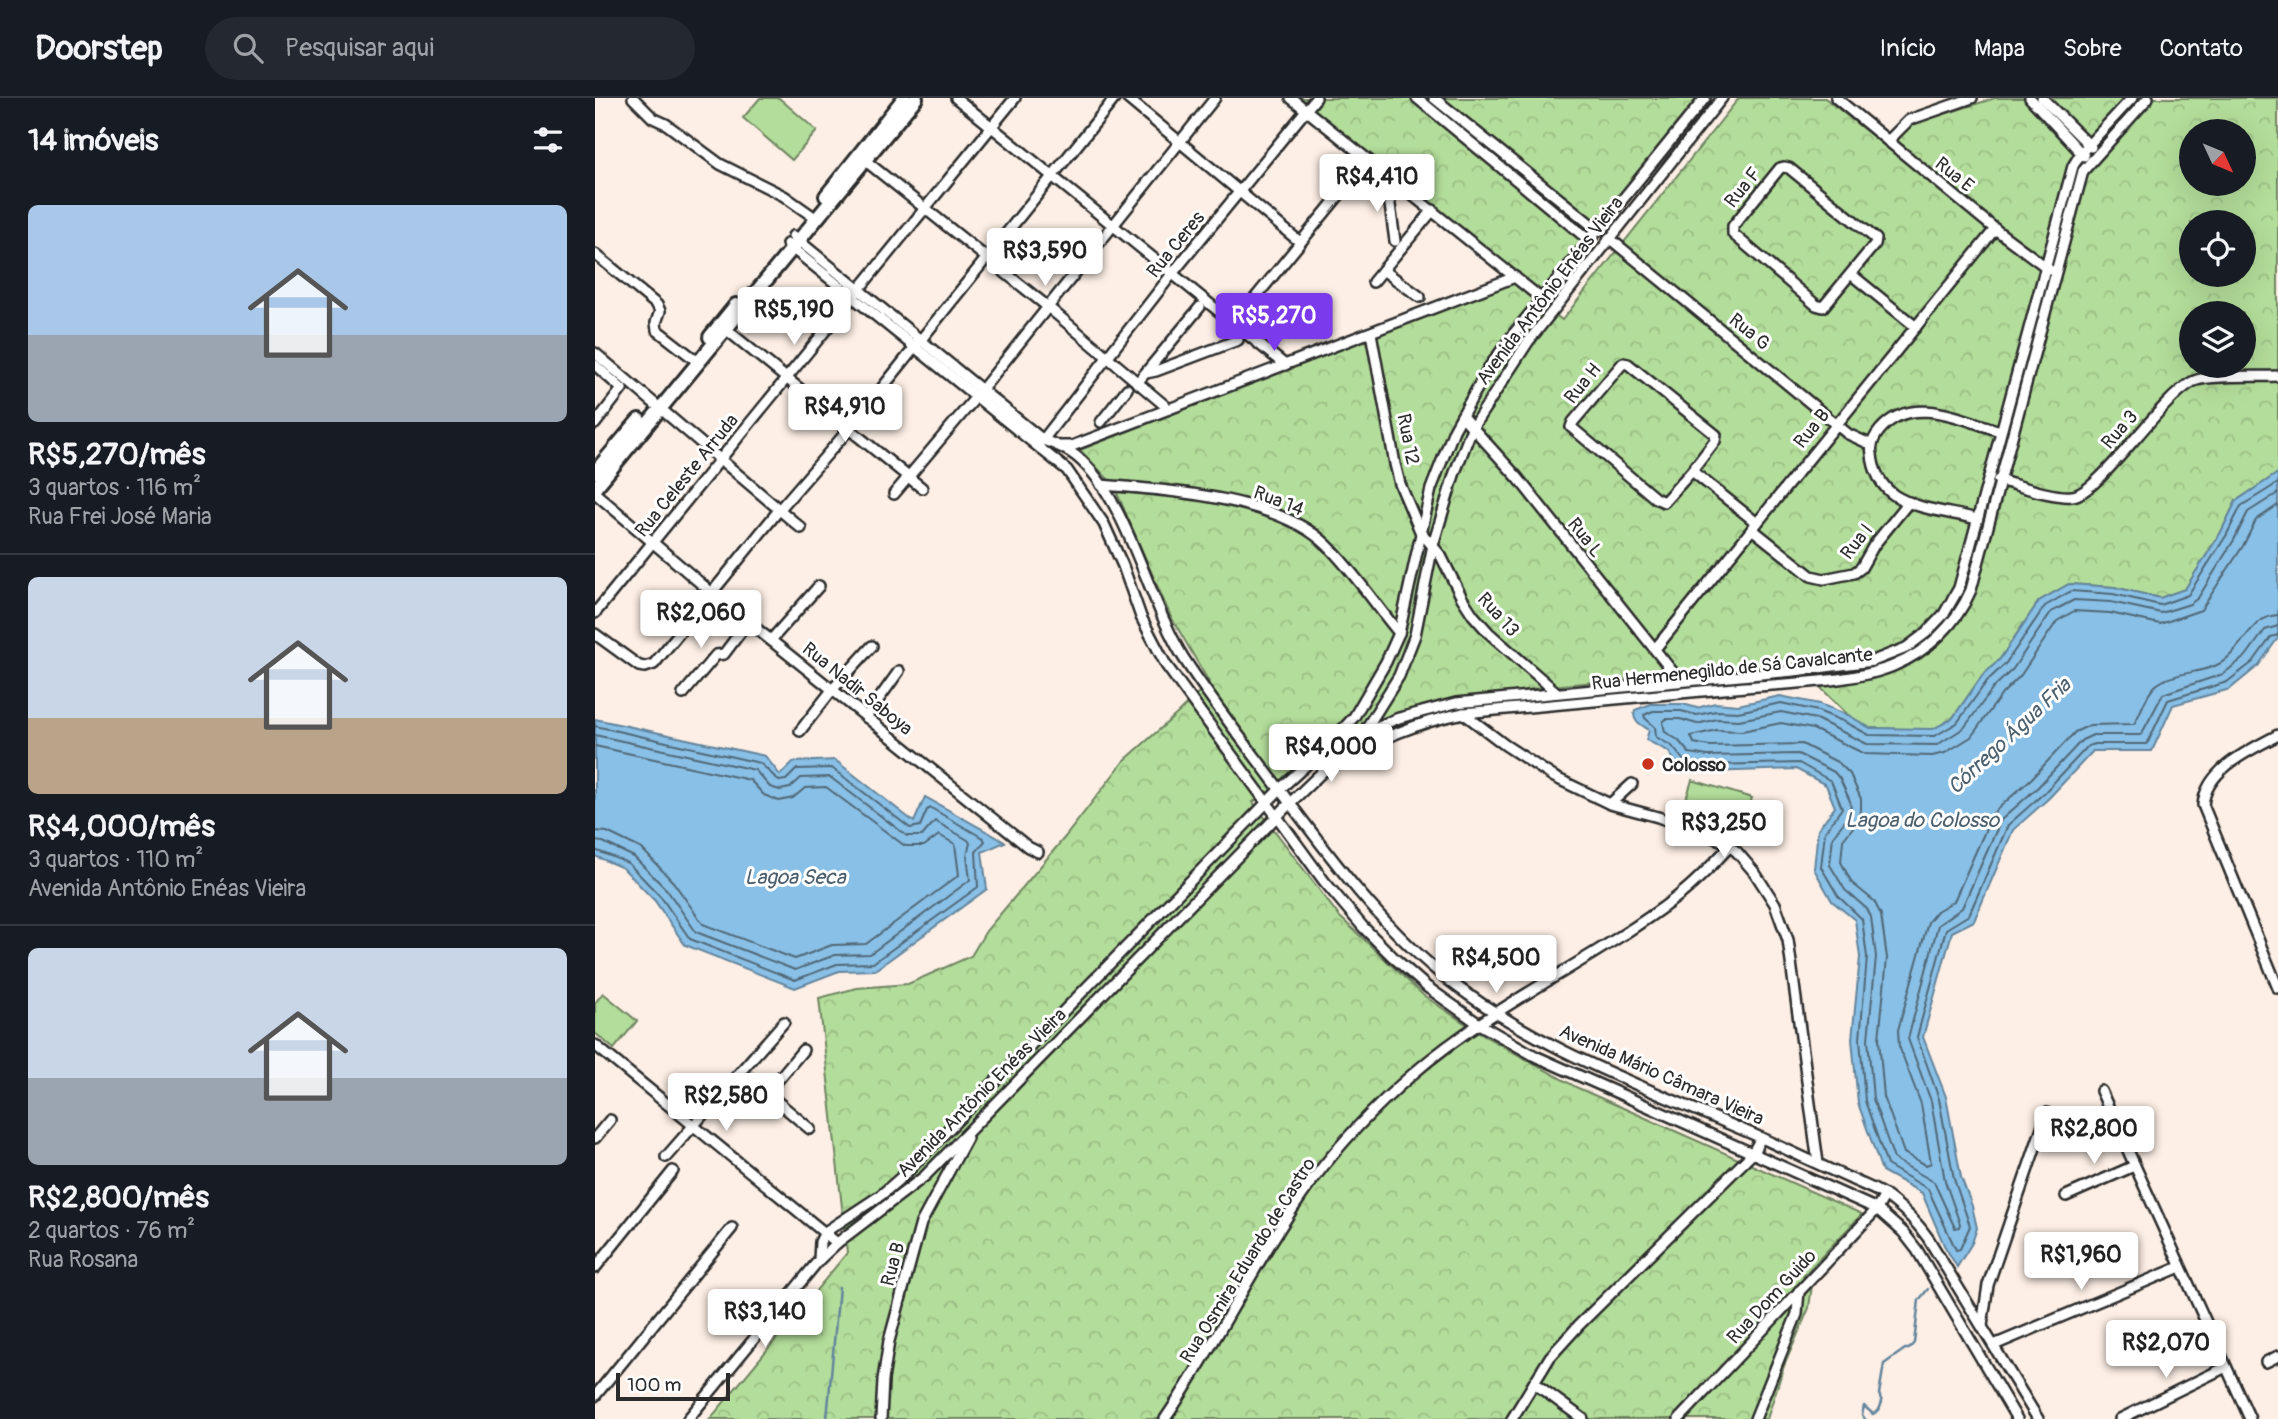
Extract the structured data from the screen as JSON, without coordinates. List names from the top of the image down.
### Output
{
  "streets": {
    "street": [
      "Rua E",
      "Rua F",
      "Rua Ceres",
      "Avenida Antônio Enéas Vieira",
      "Rua G",
      "Rua H",
      "Rua B",
      "Rua 3",
      "Rua 12",
      "Rua Celeste Arruda",
      "Rua 14",
      "Rua L",
      "Rua I",
      "Rua 13",
      "Rua Hermenegildo de Sá Cavalcante",
      "Rua Nadir Saboya",
      "Avenida Mário Câmara Vieira",
      "Rua Osmira Eduardo de Castro",
      "Rua Dom Guido"
    ]
  },
  "crossings": [
    ["Rua E", "Rua B"],
    ["Rua E", "Rua Hermenegildo de Sá Cavalcante"],
    ["Rua Ceres", "Avenida Mário Câmara Vieira"],
    ["Avenida Antônio Enéas Vieira", "Rua G"],
    ["Avenida Antônio Enéas Vieira", "Rua B"],
    ["Avenida Antônio Enéas Vieira", "Rua 12"],
    ["Avenida Antônio Enéas Vieira", "Rua 14"],
    ["Avenida Antônio Enéas Vieira", "Rua L"],
    ["Avenida Antônio Enéas Vieira", "Rua 13"],
    ["Avenida Antônio Enéas Vieira", "Rua Hermenegildo de Sá Cavalcante"],
    ["Avenida Antônio Enéas Vieira", "Avenida Mário Câmara Vieira"],
    ["Rua G", "Rua B"],
    ["Rua B", "Rua L"],
    ["Rua B", "Rua I"],
    ["Rua 3", "Rua Hermenegildo de Sá Cavalcante"],
    ["Rua 12", "Rua 13"],
    ["Rua Celeste Arruda", "Rua Nadir Saboya"],
    ["Rua Celeste Arruda", "Avenida Mário Câmara Vieira"],
    ["Rua 14", "Avenida Mário Câmara Vieira"],
    ["Rua L", "Rua Hermenegildo de Sá Cavalcante"],
    ["Rua 13", "Rua Hermenegildo de Sá Cavalcante"],
    ["Avenida Mário Câmara Vieira", "Rua Osmira Eduardo de Castro"],
    ["Avenida Mário Câmara Vieira", "Rua Dom Guido"]
  ],
  "water": ["Córrego Água Fria", "Lagoa do Colosso", "Lagoa Seca"],
  "places": ["Colosso"],
  "scale_bar": "100 m",
  "north": "bottom right",
  "page": {
    "header": "Doorstep",
    "search": "Pesquisar aqui",
    "nav": [
      "Início",
      "Mapa",
      "Sobre",
      "Contato"
    ],
    "heading": "14 imóveis",
    "price": [
      "R$4,410",
      "R$3,590",
      "R$5,190",
      "R$5,270",
      "R$4,910",
      "R$2,060",
      "R$4,000",
      "R$3,250",
      "R$4,500",
      "R$2,580",
      "R$2,800",
      "R$1,960",
      "R$3,140",
      "R$2,070"
    ],
    "list": [
      {
        "name": "R$5,270/mês",
        "note": "3 quartos · 116 m² · Rua Frei José Maria"
      },
      {
        "name": "R$4,000/mês",
        "note": "3 quartos · 110 m² · Avenida Antônio Enéas Vieira"
      },
      {
        "name": "R$2,800/mês",
        "note": "2 quartos · 76 m² · Rua Rosana"
      }
    ],
    "scale": "100 m"
  }
}
